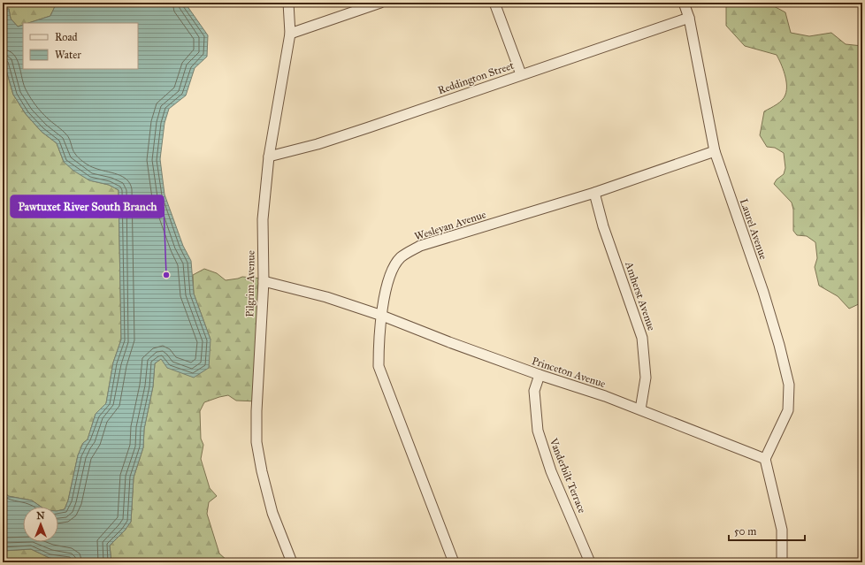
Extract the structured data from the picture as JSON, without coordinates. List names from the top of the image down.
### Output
{
  "streets": {
    "street": [
      "Reddington Street",
      "Wesleyan Avenue",
      "Laurel Avenue",
      "Pilgrim Avenue",
      "Amherst Avenue",
      "Princeton Avenue",
      "Vanderbilt Terrace"
    ]
  },
  "crossings": [
    ["Reddington Street", "Laurel Avenue"],
    ["Reddington Street", "Pilgrim Avenue"],
    ["Wesleyan Avenue", "Laurel Avenue"],
    ["Wesleyan Avenue", "Amherst Avenue"],
    ["Wesleyan Avenue", "Princeton Avenue"],
    ["Laurel Avenue", "Princeton Avenue"],
    ["Pilgrim Avenue", "Princeton Avenue"],
    ["Amherst Avenue", "Princeton Avenue"],
    ["Princeton Avenue", "Vanderbilt Terrace"]
  ],
  "places": ["Pawtuxet River South Branch"],
  "legend": ["Road", "Water"],
  "scale_bar": "50 m",
  "north": "top"
}
